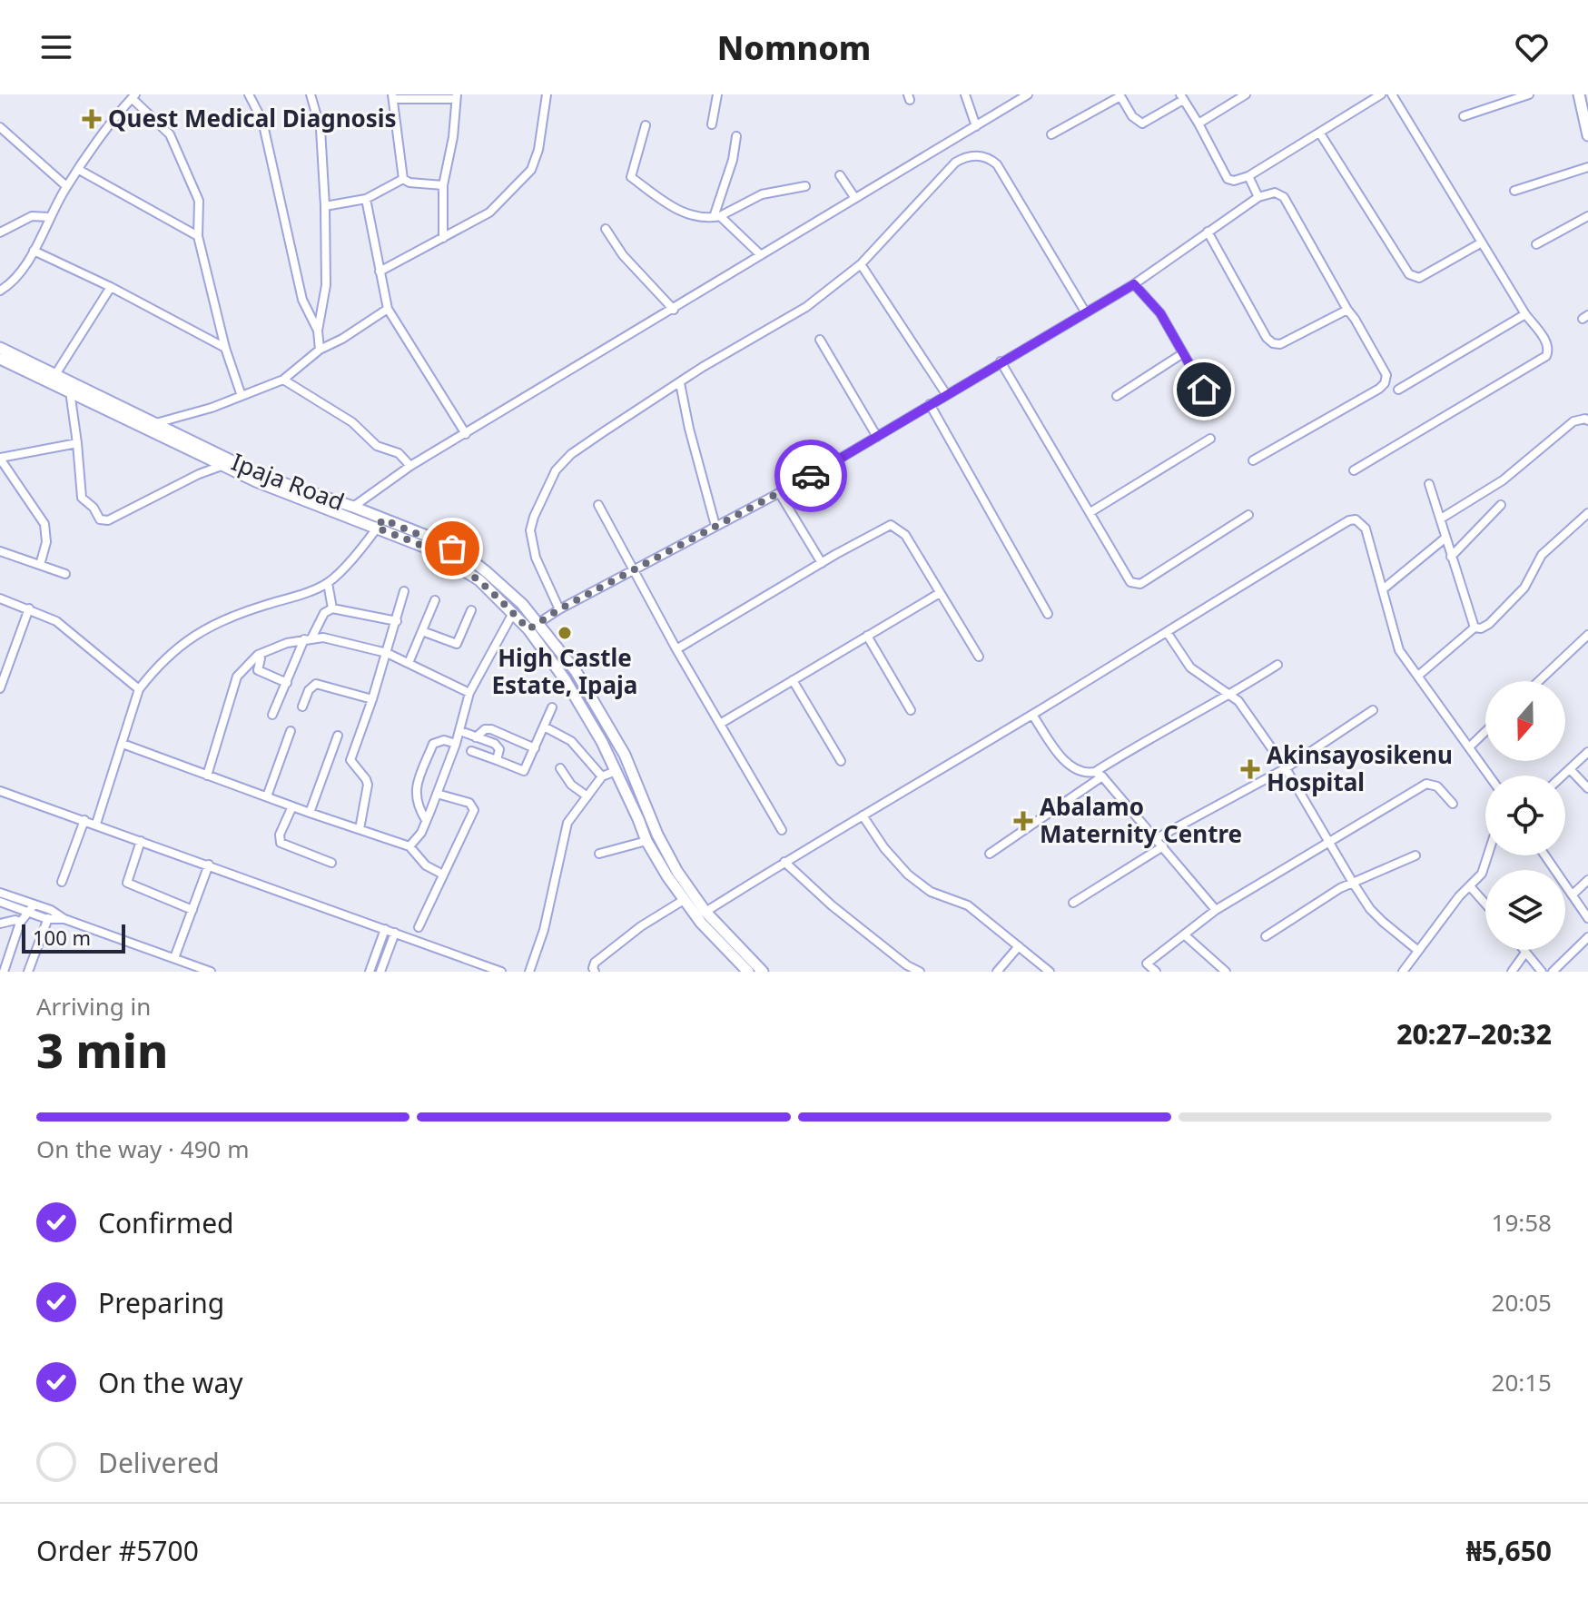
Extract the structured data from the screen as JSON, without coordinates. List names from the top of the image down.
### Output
{
  "streets": {
    "main road": ["Ipaja Road"]
  },
  "places": {
    "health": ["Quest Medical Diagnosis", "Akinsayosikenu Hospital", "Abalamo Maternity Centre"],
    "other": ["High Castle Estate, Ipaja"]
  },
  "scale_bar": "100 m",
  "north": "bottom",
  "page": {
    "header": "Nomnom",
    "scale": "100 m",
    "heading": ["3 min", "Arriving in", "20:27–20:32"],
    "panel": ["Order #5700", "₦5,650"],
    "bar": "On the way · 490 m",
    "list": [
      ["Confirmed", "19:58"],
      ["Preparing", "20:05"],
      ["On the way", "20:15"],
      "Delivered"
    ]
  }
}
